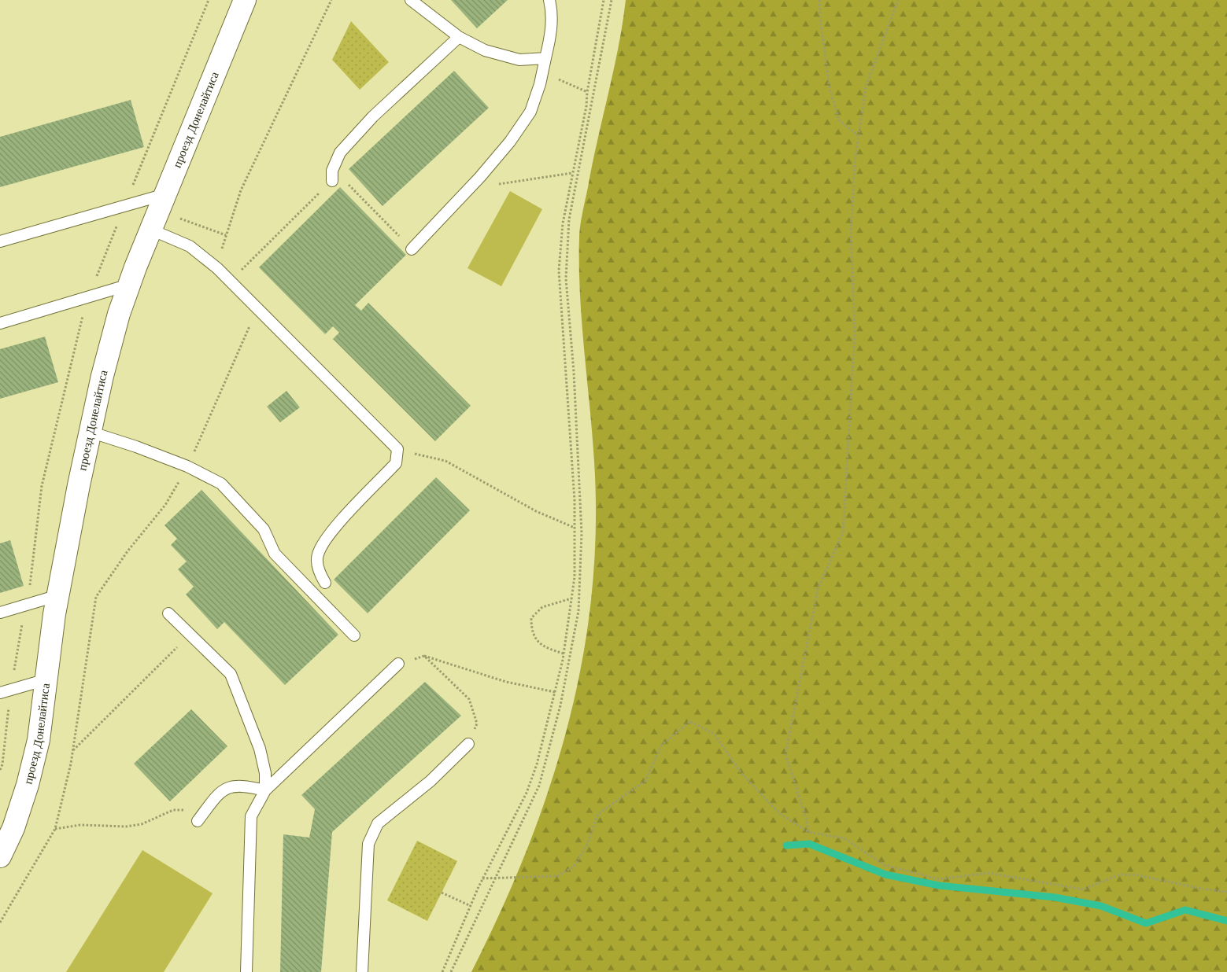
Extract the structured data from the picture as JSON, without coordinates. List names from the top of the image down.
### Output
{
  "streets": {
    "street": ["проезд Донелайтиса"]
  }
}
